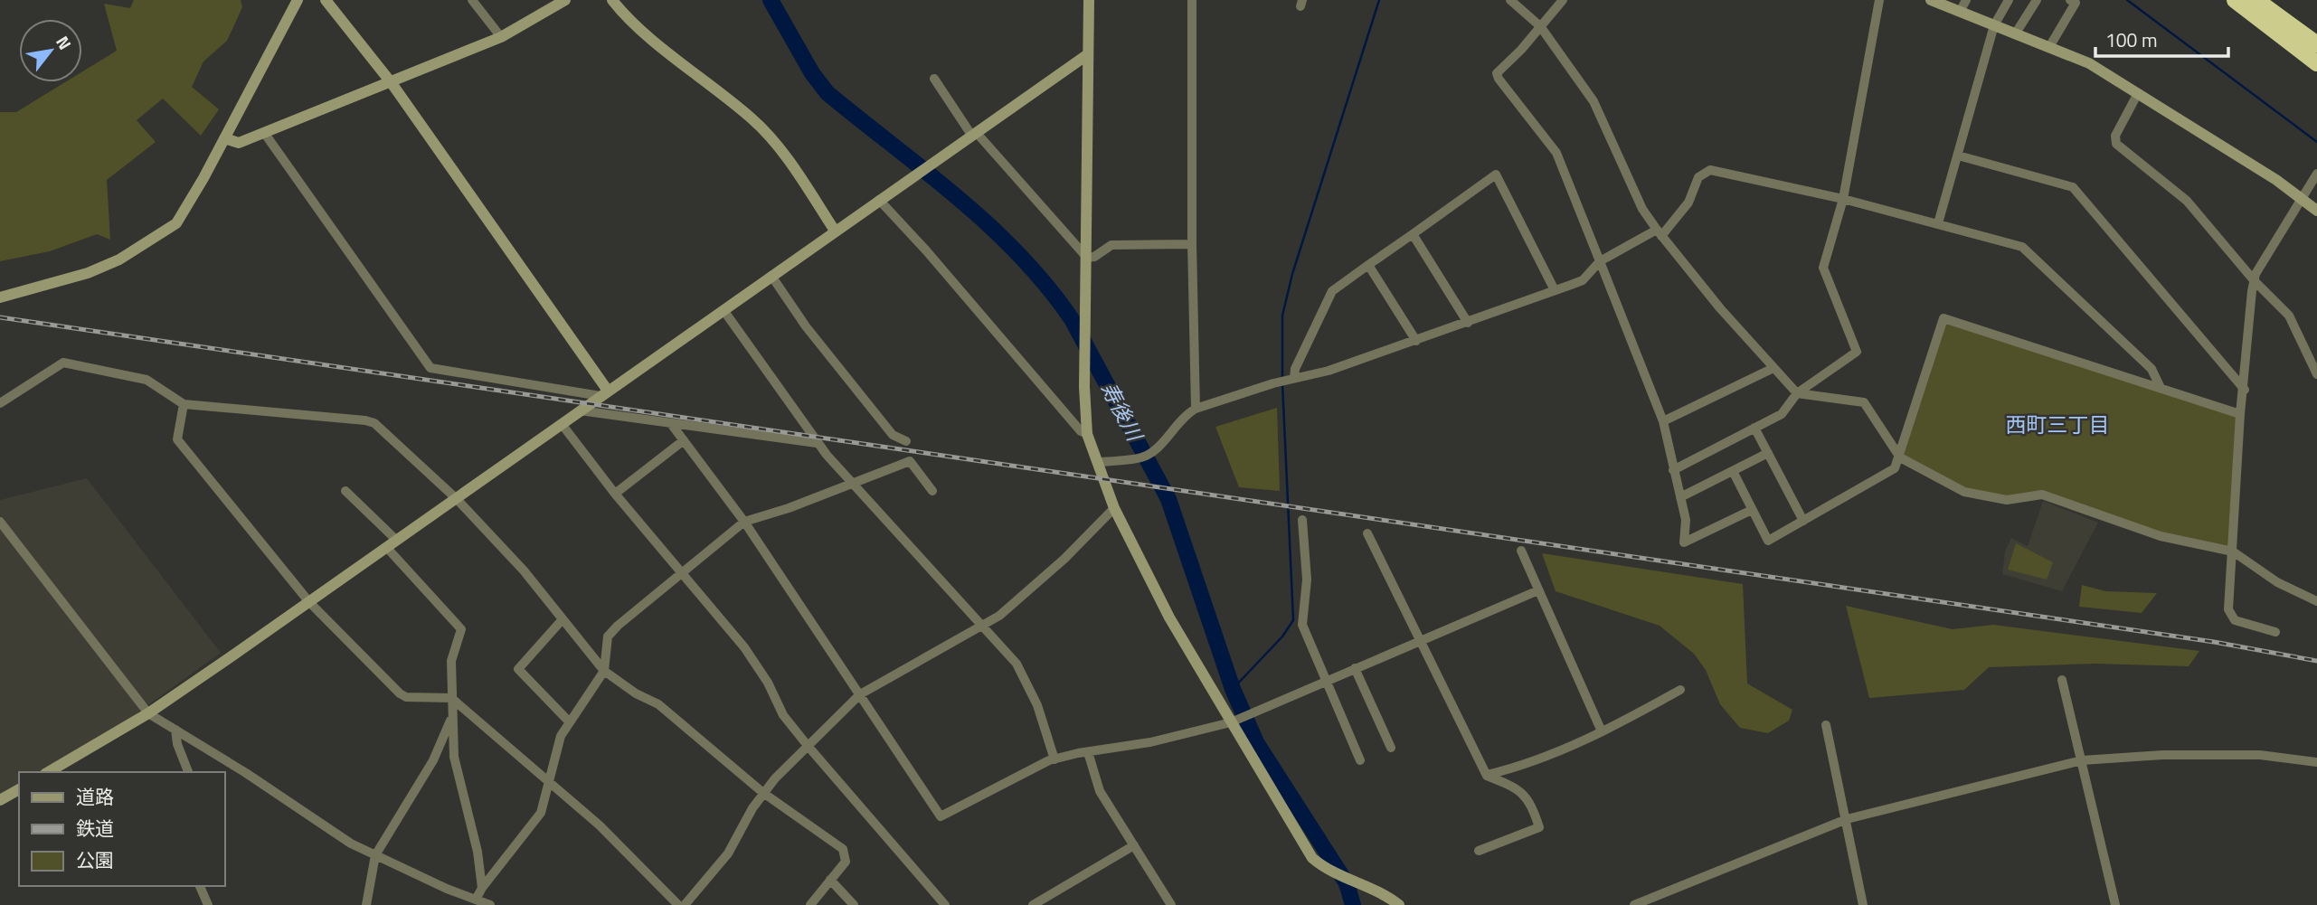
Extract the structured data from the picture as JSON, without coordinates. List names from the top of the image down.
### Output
{
  "districts": ["西町三丁目"],
  "water": ["寿後川"],
  "legend": ["道路", "鉄道", "公園"],
  "scale_bar": "100 m",
  "north": "top right"
}
